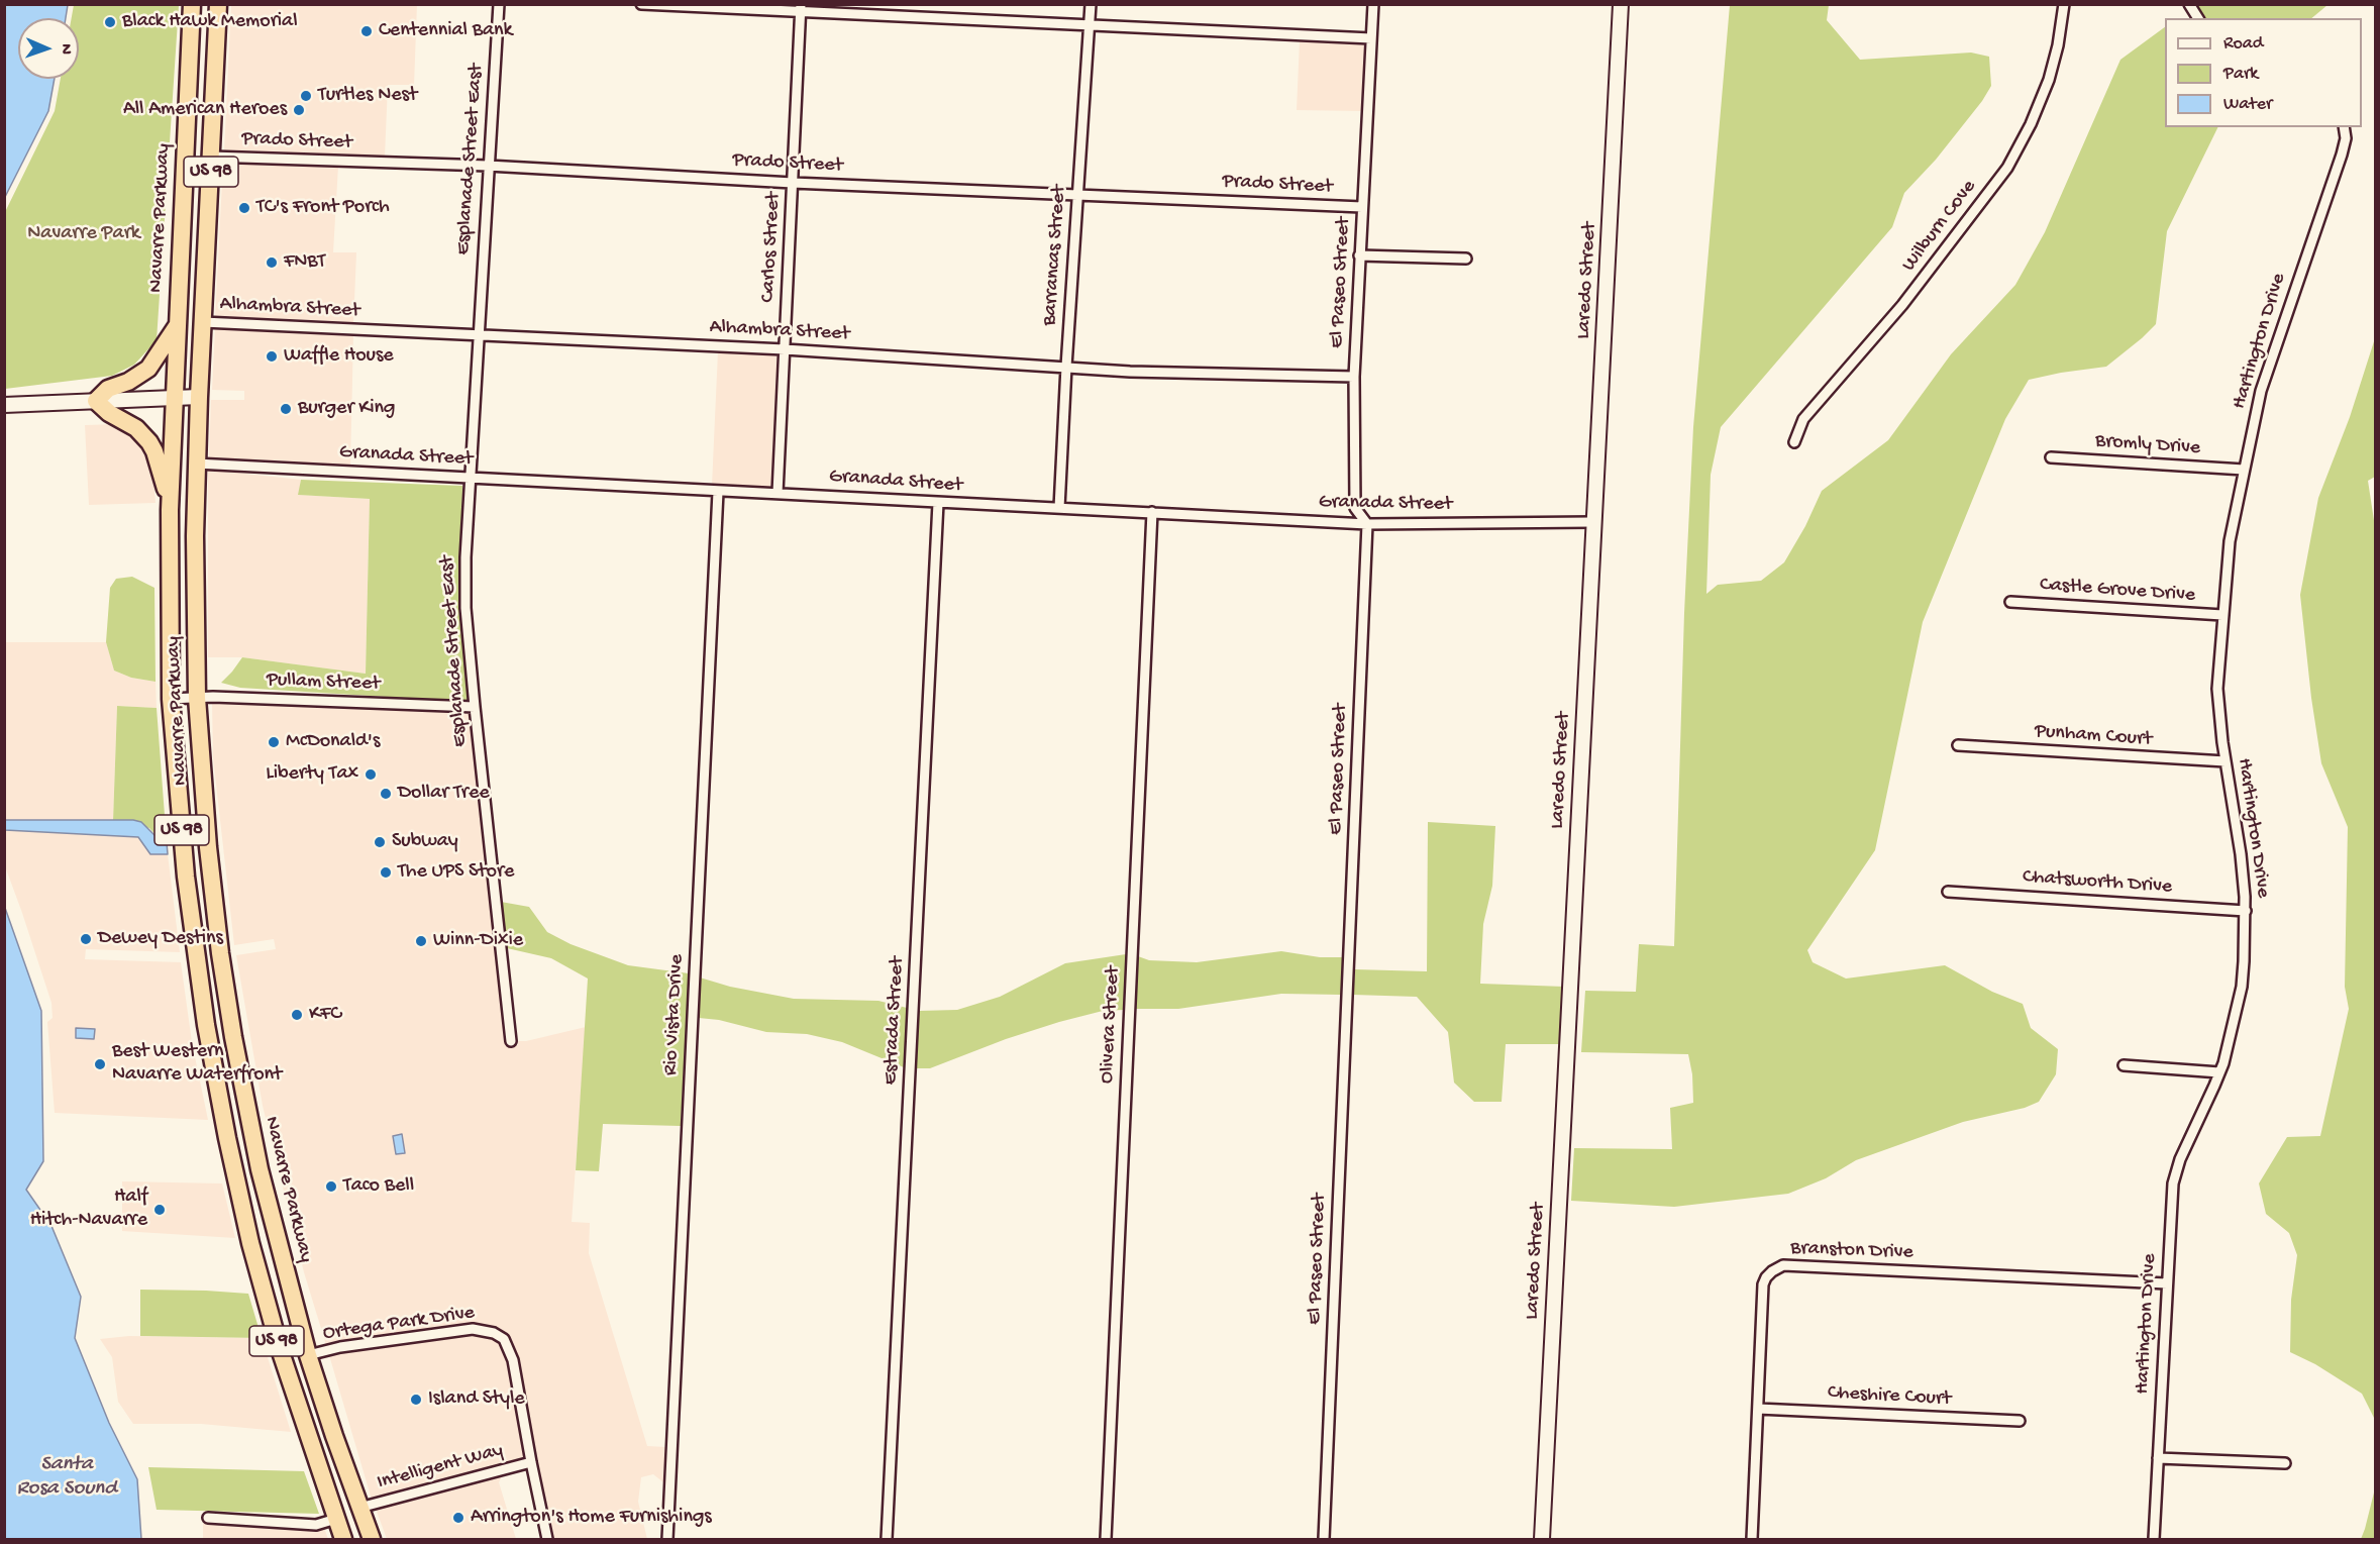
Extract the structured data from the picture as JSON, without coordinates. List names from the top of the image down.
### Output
{
  "streets": {
    "highway": ["US 98", "Navarre Parkway"],
    "street": [
      "Prado Street",
      "Esplanade Street East",
      "Wilburn Cove",
      "Carlos Street",
      "Barrancas Street",
      "Laredo Street",
      "El Paseo Street",
      "Alhambra Street",
      "Hartington Drive",
      "Bromly Drive",
      "Granada Street",
      "Castle Grove Drive",
      "Pullam Street",
      "Punham Court",
      "Chatsworth Drive",
      "Rio Vista Drive",
      "Estrada Street",
      "Olivera Street",
      "Branston Drive",
      "Ortega Park Drive",
      "Cheshire Court",
      "Intelligent Way"
    ]
  },
  "crossings": [
    ["Prado Street", "Esplanade Street East"],
    ["Prado Street", "Navarre Parkway"],
    ["Prado Street", "Carlos Street"],
    ["Prado Street", "Barrancas Street"],
    ["Prado Street", "El Paseo Street"],
    ["Esplanade Street East", "Alhambra Street"],
    ["Esplanade Street East", "Granada Street"],
    ["Esplanade Street East", "Pullam Street"],
    ["Navarre Parkway", "Alhambra Street"],
    ["Navarre Parkway", "Granada Street"],
    ["Navarre Parkway", "Pullam Street"],
    ["Navarre Parkway", "Ortega Park Drive"],
    ["Navarre Parkway", "Intelligent Way"],
    ["Carlos Street", "Alhambra Street"],
    ["Carlos Street", "Granada Street"],
    ["Barrancas Street", "Alhambra Street"],
    ["Barrancas Street", "Granada Street"],
    ["Laredo Street", "Granada Street"],
    ["El Paseo Street", "Alhambra Street"],
    ["El Paseo Street", "Granada Street"],
    ["Hartington Drive", "Bromly Drive"],
    ["Hartington Drive", "Castle Grove Drive"],
    ["Hartington Drive", "Punham Court"],
    ["Hartington Drive", "Chatsworth Drive"],
    ["Hartington Drive", "Branston Drive"],
    ["Granada Street", "Rio Vista Drive"],
    ["Granada Street", "Estrada Street"],
    ["Granada Street", "Olivera Street"],
    ["Branston Drive", "Cheshire Court"],
    ["Ortega Park Drive", "Intelligent Way"]
  ],
  "water": ["Santa Rosa Sound"],
  "parks": ["Navarre Park"],
  "places": [
    "Black Hawk Memorial",
    "Centennial Bank",
    "Turtles Nest",
    "All American Heroes",
    "TC's Front Porch",
    "FNBT",
    "Waffle House",
    "Burger King",
    "McDonald's",
    "Liberty Tax",
    "Dollar Tree",
    "Subway",
    "The UPS Store",
    "Dewey Destins",
    "Winn-Dixie",
    "KFC",
    "Best Western Navarre Waterfront",
    "Taco Bell",
    "Half Hitch-Navarre",
    "Island Style",
    "Arrington's Home Furnishings"
  ],
  "legend": ["Road", "Park", "Water"],
  "north": "right"
}
